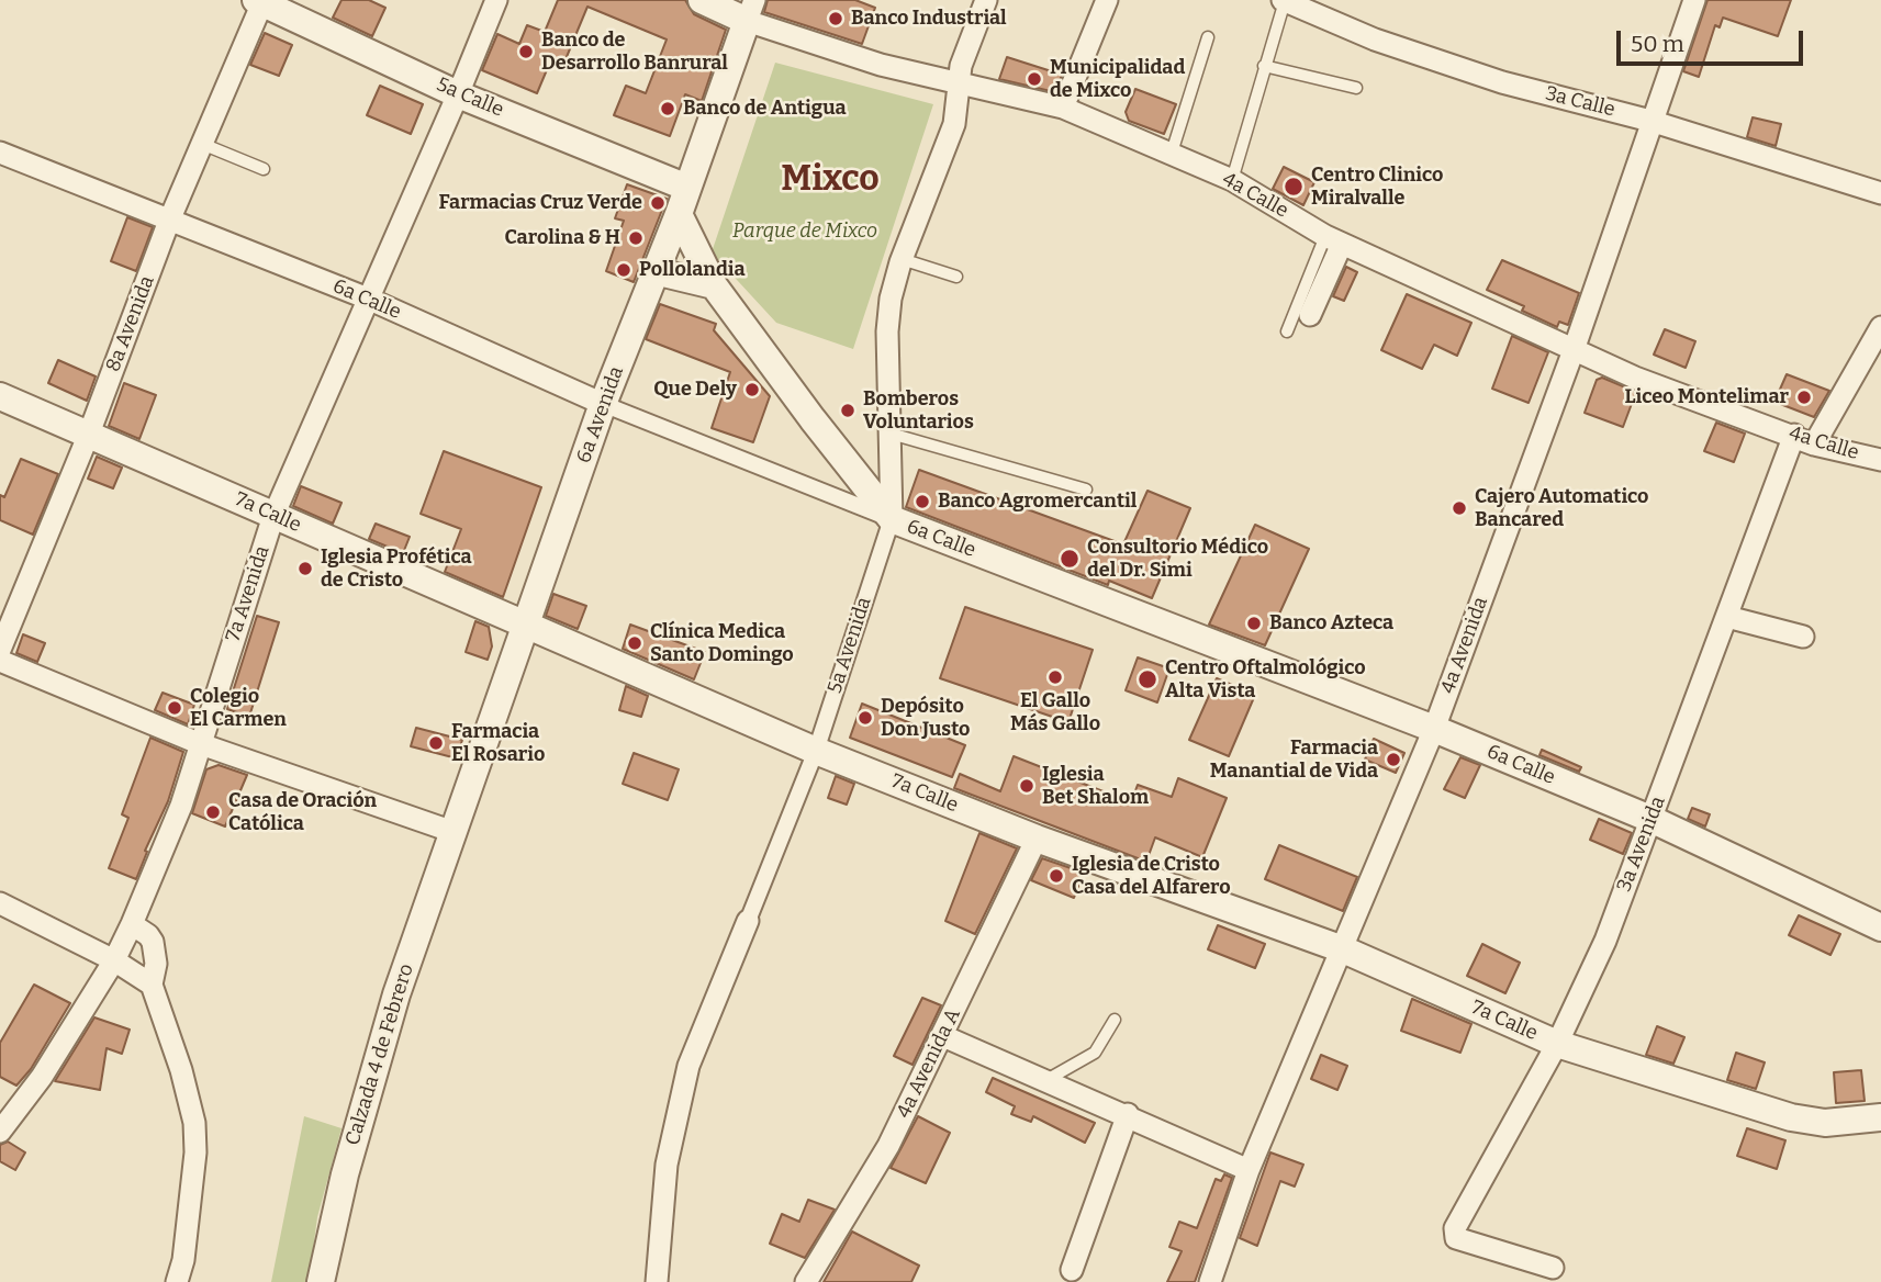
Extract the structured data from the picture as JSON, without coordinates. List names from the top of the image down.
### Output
{
  "streets": {
    "street": [
      "5a Calle",
      "3a Calle",
      "4a Calle",
      "6a Calle",
      "8a Avenida",
      "6a Avenida",
      "7a Calle",
      "7a Avenida",
      "5a Avenida",
      "4a Avenida",
      "3a Avenida",
      "Calzada 4 de Febrero",
      "4a Avenida A"
    ]
  },
  "crossings": [
    ["5a Calle", "8a Avenida"],
    ["5a Calle", "6a Avenida"],
    ["5a Calle", "7a Avenida"],
    ["3a Calle", "4a Avenida"],
    ["4a Calle", "6a Avenida"],
    ["4a Calle", "5a Avenida"],
    ["4a Calle", "4a Avenida"],
    ["4a Calle", "3a Avenida"],
    ["6a Calle", "8a Avenida"],
    ["6a Calle", "6a Avenida"],
    ["6a Calle", "7a Avenida"],
    ["6a Calle", "5a Avenida"],
    ["6a Calle", "4a Avenida"],
    ["6a Calle", "3a Avenida"],
    ["8a Avenida", "7a Calle"],
    ["6a Avenida", "7a Calle"],
    ["6a Avenida", "Calzada 4 de Febrero"],
    ["7a Calle", "7a Avenida"],
    ["7a Calle", "5a Avenida"],
    ["7a Calle", "4a Avenida"],
    ["7a Calle", "3a Avenida"],
    ["7a Calle", "4a Avenida A"]
  ],
  "districts": ["Mixco"],
  "parks": ["Parque de Mixco"],
  "places": [
    "Banco Industrial",
    "Banco de Desarrollo Banrural",
    "Municipalidad de Mixco",
    "Banco de Antigua",
    "Centro Clinico Miralvalle",
    "Farmacias Cruz Verde",
    "Carolina & H",
    "Pollolandia",
    "Que Dely",
    "Liceo Montelimar",
    "Bomberos Voluntarios",
    "Banco Agromercantil",
    "Cajero Automatico Bancared",
    "Consultorio Médico del Dr. Simi",
    "Iglesia Profética de Cristo",
    "Banco Azteca",
    "Clínica Medica Santo Domingo",
    "El Gallo Más Gallo",
    "Centro Oftalmológico Alta Vista",
    "Colegio El Carmen",
    "Depósito Don Justo",
    "Farmacia El Rosario",
    "Farmacia Manantial de Vida",
    "Iglesia Bet Shalom",
    "Casa de Oración Católica",
    "Iglesia de Cristo Casa del Alfarero"
  ],
  "scale_bar": "50 m"
}
